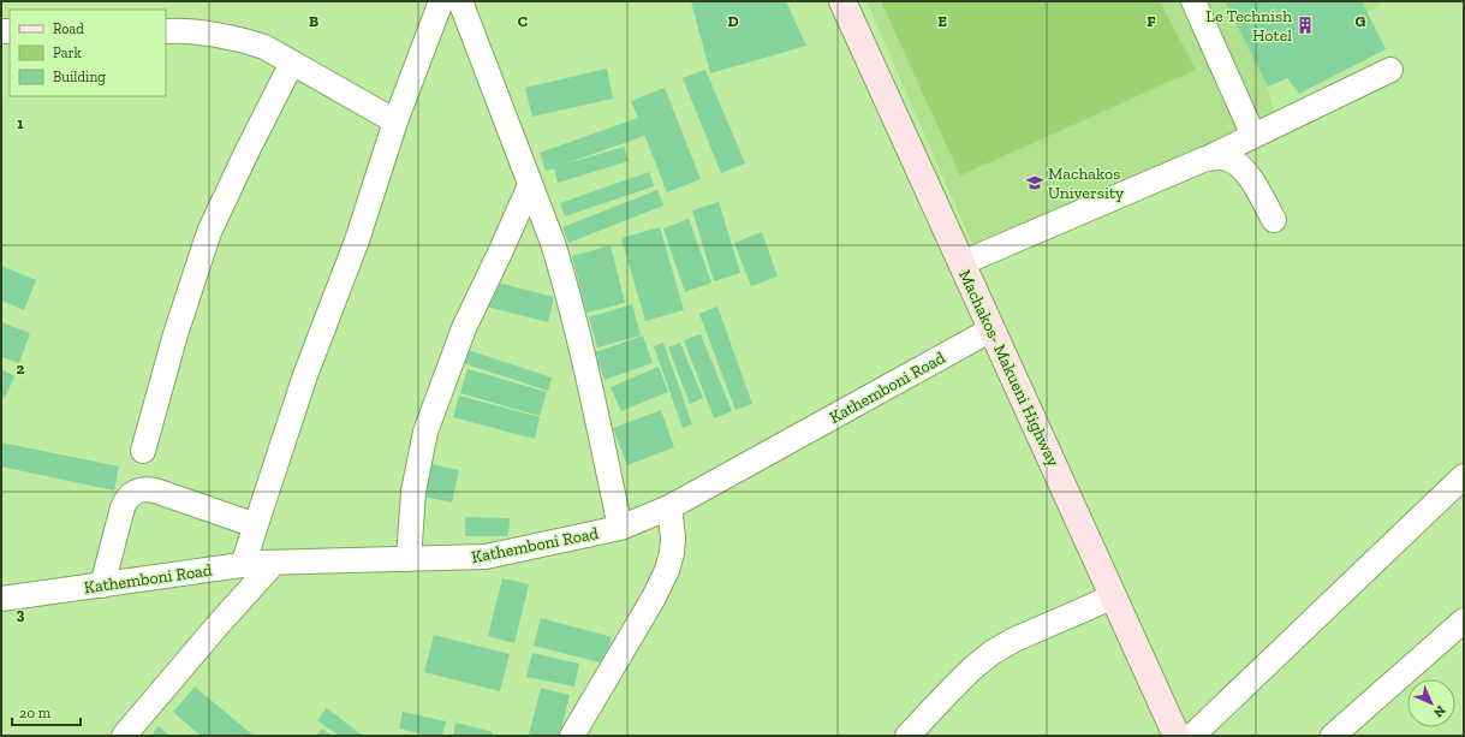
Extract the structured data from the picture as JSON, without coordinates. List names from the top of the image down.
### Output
{
  "streets": {
    "main road": ["Machakos- Makueni Highway"],
    "street": ["Kathemboni Road"]
  },
  "crossings": [
    ["Machakos- Makueni Highway", "Kathemboni Road"]
  ],
  "places": {
    "building": ["Le Technish Hotel"],
    "school or university": ["Machakos University"]
  },
  "legend": ["Road", "Park", "Building"],
  "scale_bar": "20 m",
  "north": "bottom right",
  "grid": {
    "columns": [
      "B",
      "C",
      "D",
      "E",
      "F",
      "G"
    ],
    "rows": ["1", "2", "3"]
  }
}
